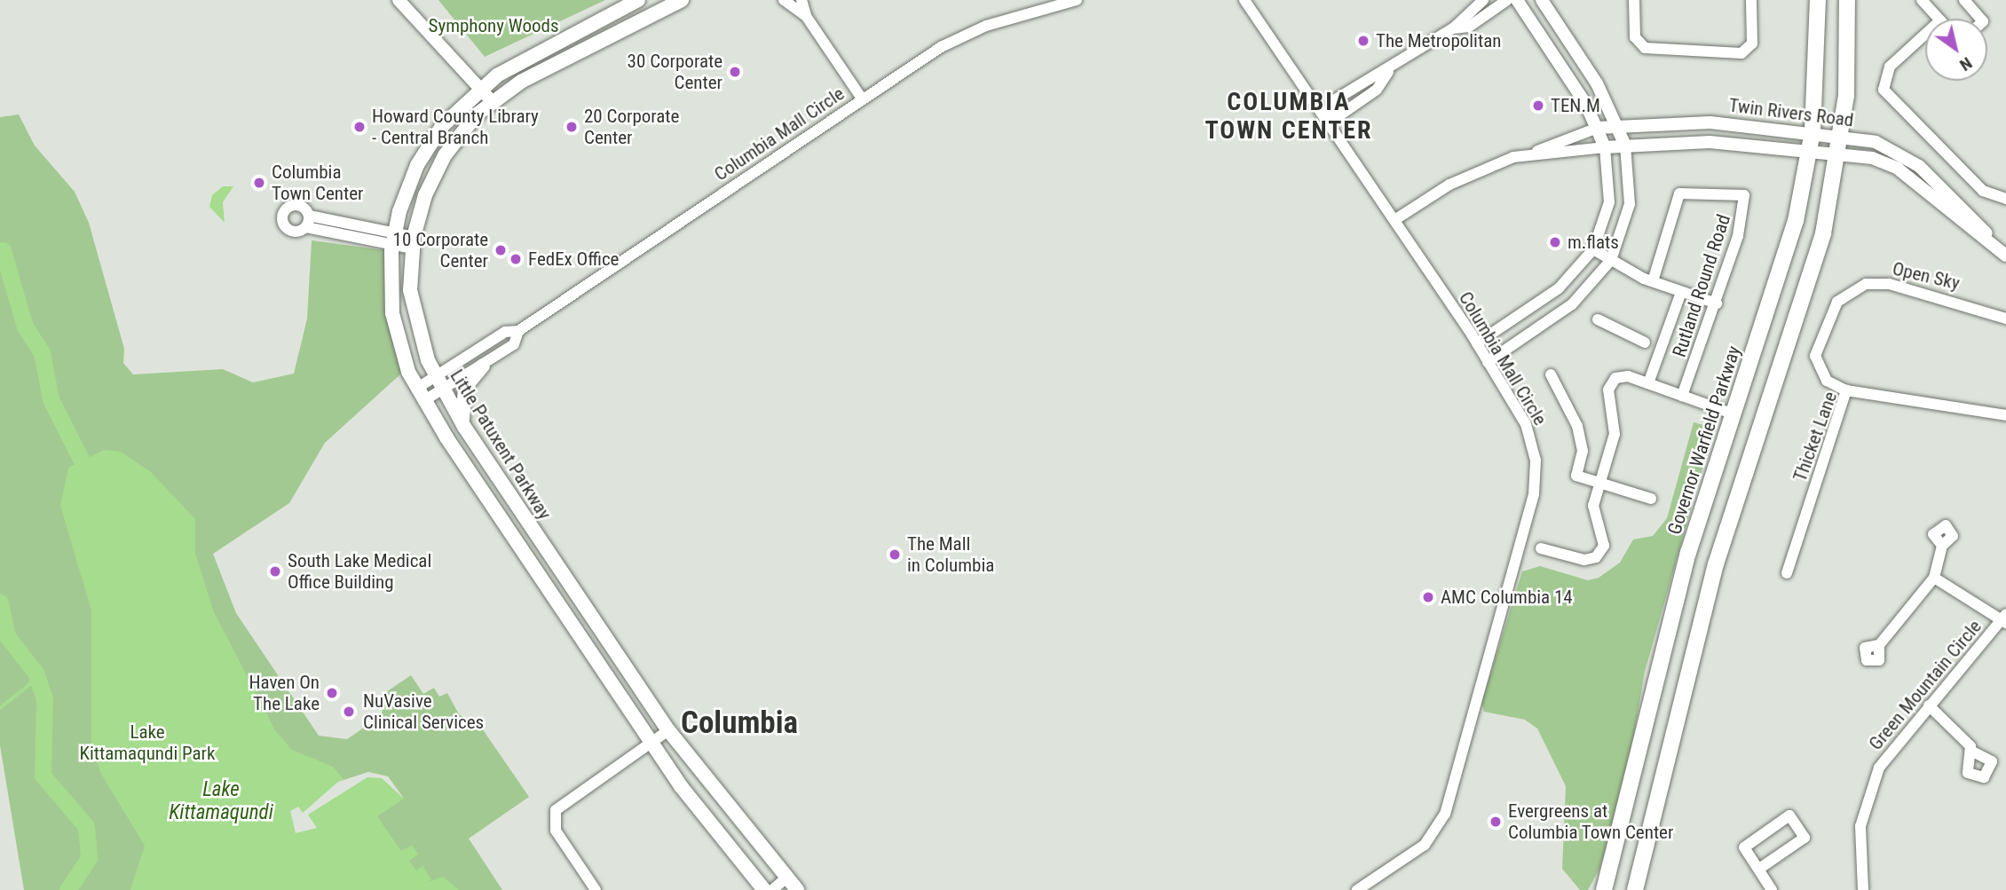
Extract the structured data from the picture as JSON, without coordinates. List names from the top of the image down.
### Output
{
  "streets": {
    "main road": ["Governor Warfield Parkway", "Little Patuxent Parkway"],
    "street": [
      "Twin Rivers Road",
      "Columbia Mall Circle",
      "Open Sky",
      "Rutland Round Road",
      "Thicket Lane",
      "Green Mountain Circle"
    ]
  },
  "crossings": [
    ["Twin Rivers Road", "Columbia Mall Circle"],
    ["Twin Rivers Road", "Governor Warfield Parkway"],
    ["Columbia Mall Circle", "Little Patuxent Parkway"],
    ["Open Sky", "Thicket Lane"]
  ],
  "districts": ["COLUMBIA TOWN CENTER", "Columbia"],
  "water": ["Lake Kittamaqundi"],
  "parks": ["Symphony Woods", "Lake Kittamaqundi Park"],
  "places": [
    "The Metropolitan",
    "30 Corporate Center",
    "TEN.M",
    "Howard County Library - Central Branch",
    "20 Corporate Center",
    "Columbia Town Center",
    "m.flats",
    "10 Corporate Center",
    "FedEx Office",
    "The Mall in Columbia",
    "South Lake Medical Office Building",
    "AMC Columbia 14",
    "Haven On The Lake",
    "NuVasive Clinical Services",
    "Evergreens at Columbia Town Center"
  ],
  "north": "bottom right"
}
